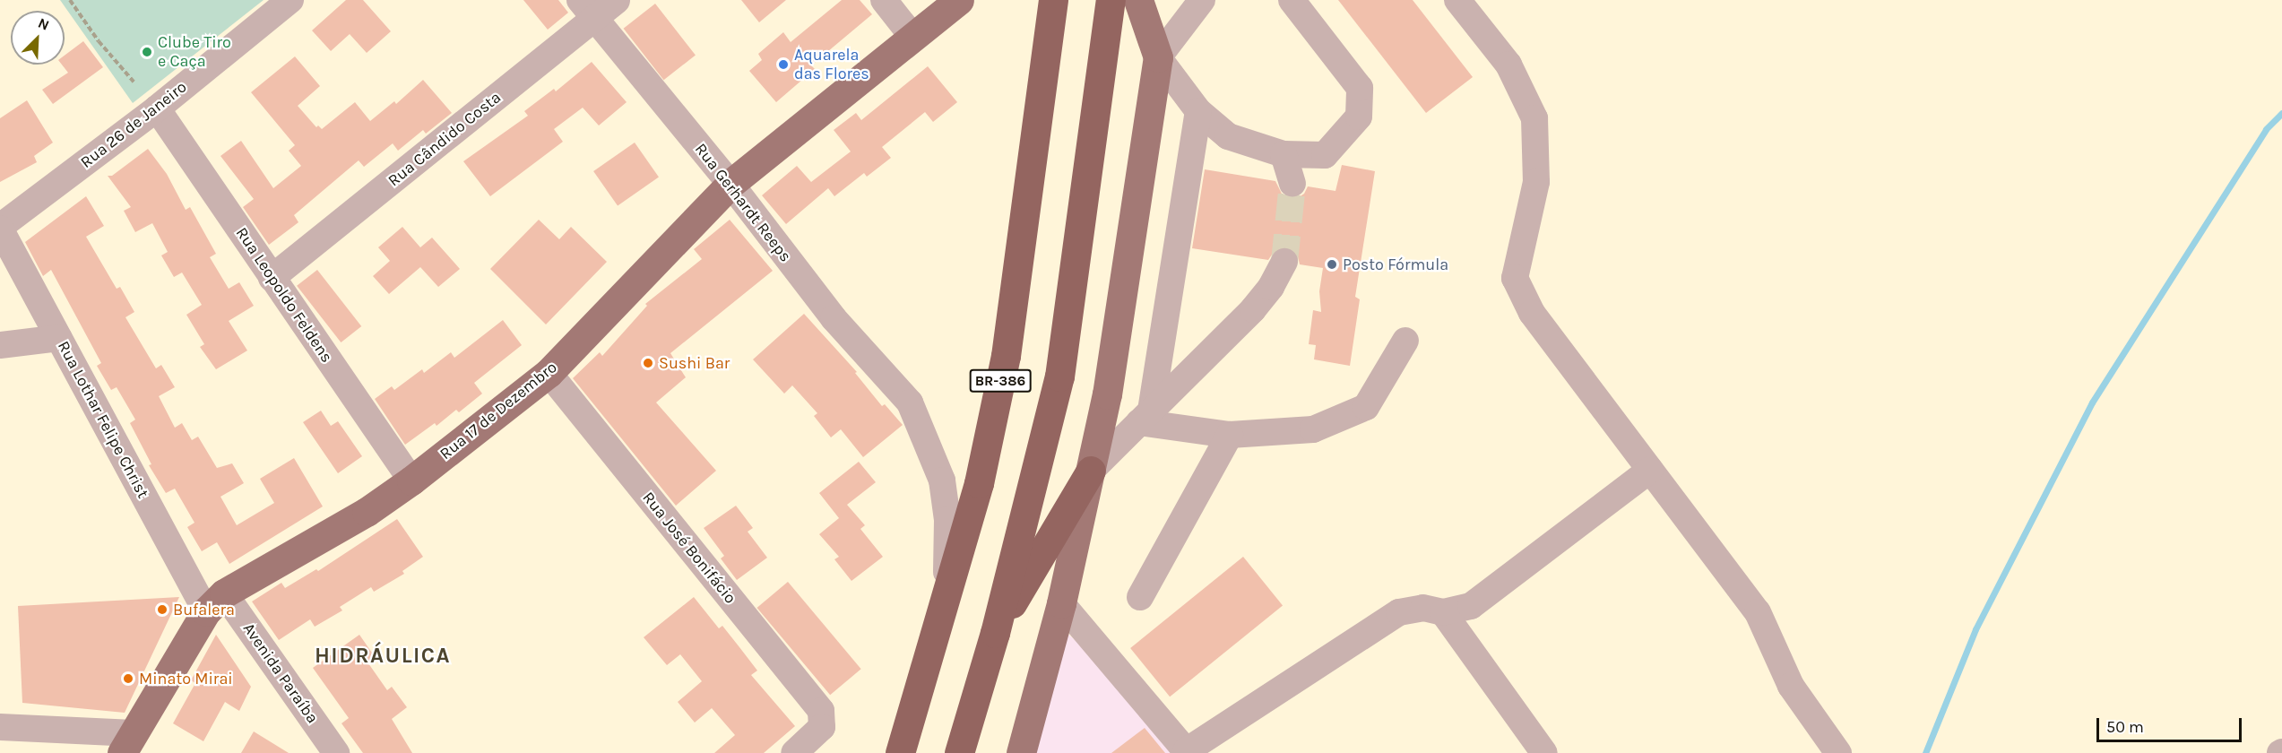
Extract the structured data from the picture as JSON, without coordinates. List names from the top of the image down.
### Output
{
  "streets": {
    "highway": ["BR-386"],
    "main road": ["Rua 17 de Dezembro"],
    "street": [
      "Rua 26 de Janeiro",
      "Rua Cândido Costa",
      "Rua Gerhardt Reeps",
      "Rua Leopoldo Feldens",
      "Rua Lothar Felipe Christ",
      "Rua José Bonifácio",
      "Avenida Paraíba"
    ]
  },
  "crossings": [
    ["Rua 26 de Janeiro", "Rua Leopoldo Feldens"],
    ["Rua 26 de Janeiro", "Rua Lothar Felipe Christ"],
    ["Rua Cândido Costa", "Rua Gerhardt Reeps"],
    ["Rua Cândido Costa", "Rua Leopoldo Feldens"],
    ["Rua Gerhardt Reeps", "BR-386"],
    ["Rua Gerhardt Reeps", "Rua 17 de Dezembro"],
    ["Rua Leopoldo Feldens", "Rua 17 de Dezembro"],
    ["Rua 17 de Dezembro", "Rua Lothar Felipe Christ"],
    ["Rua 17 de Dezembro", "Rua José Bonifácio"],
    ["Rua 17 de Dezembro", "Avenida Paraíba"],
    ["Rua Lothar Felipe Christ", "Avenida Paraíba"]
  ],
  "districts": ["HIDRÁULICA"],
  "places": [
    "Clube Tiro e Caça",
    "Aquarela das Flores",
    "Posto Fórmula",
    "Sushi Bar",
    "Bufalera",
    "Minato Mirai"
  ],
  "scale_bar": "50 m",
  "north": "top right"
}
